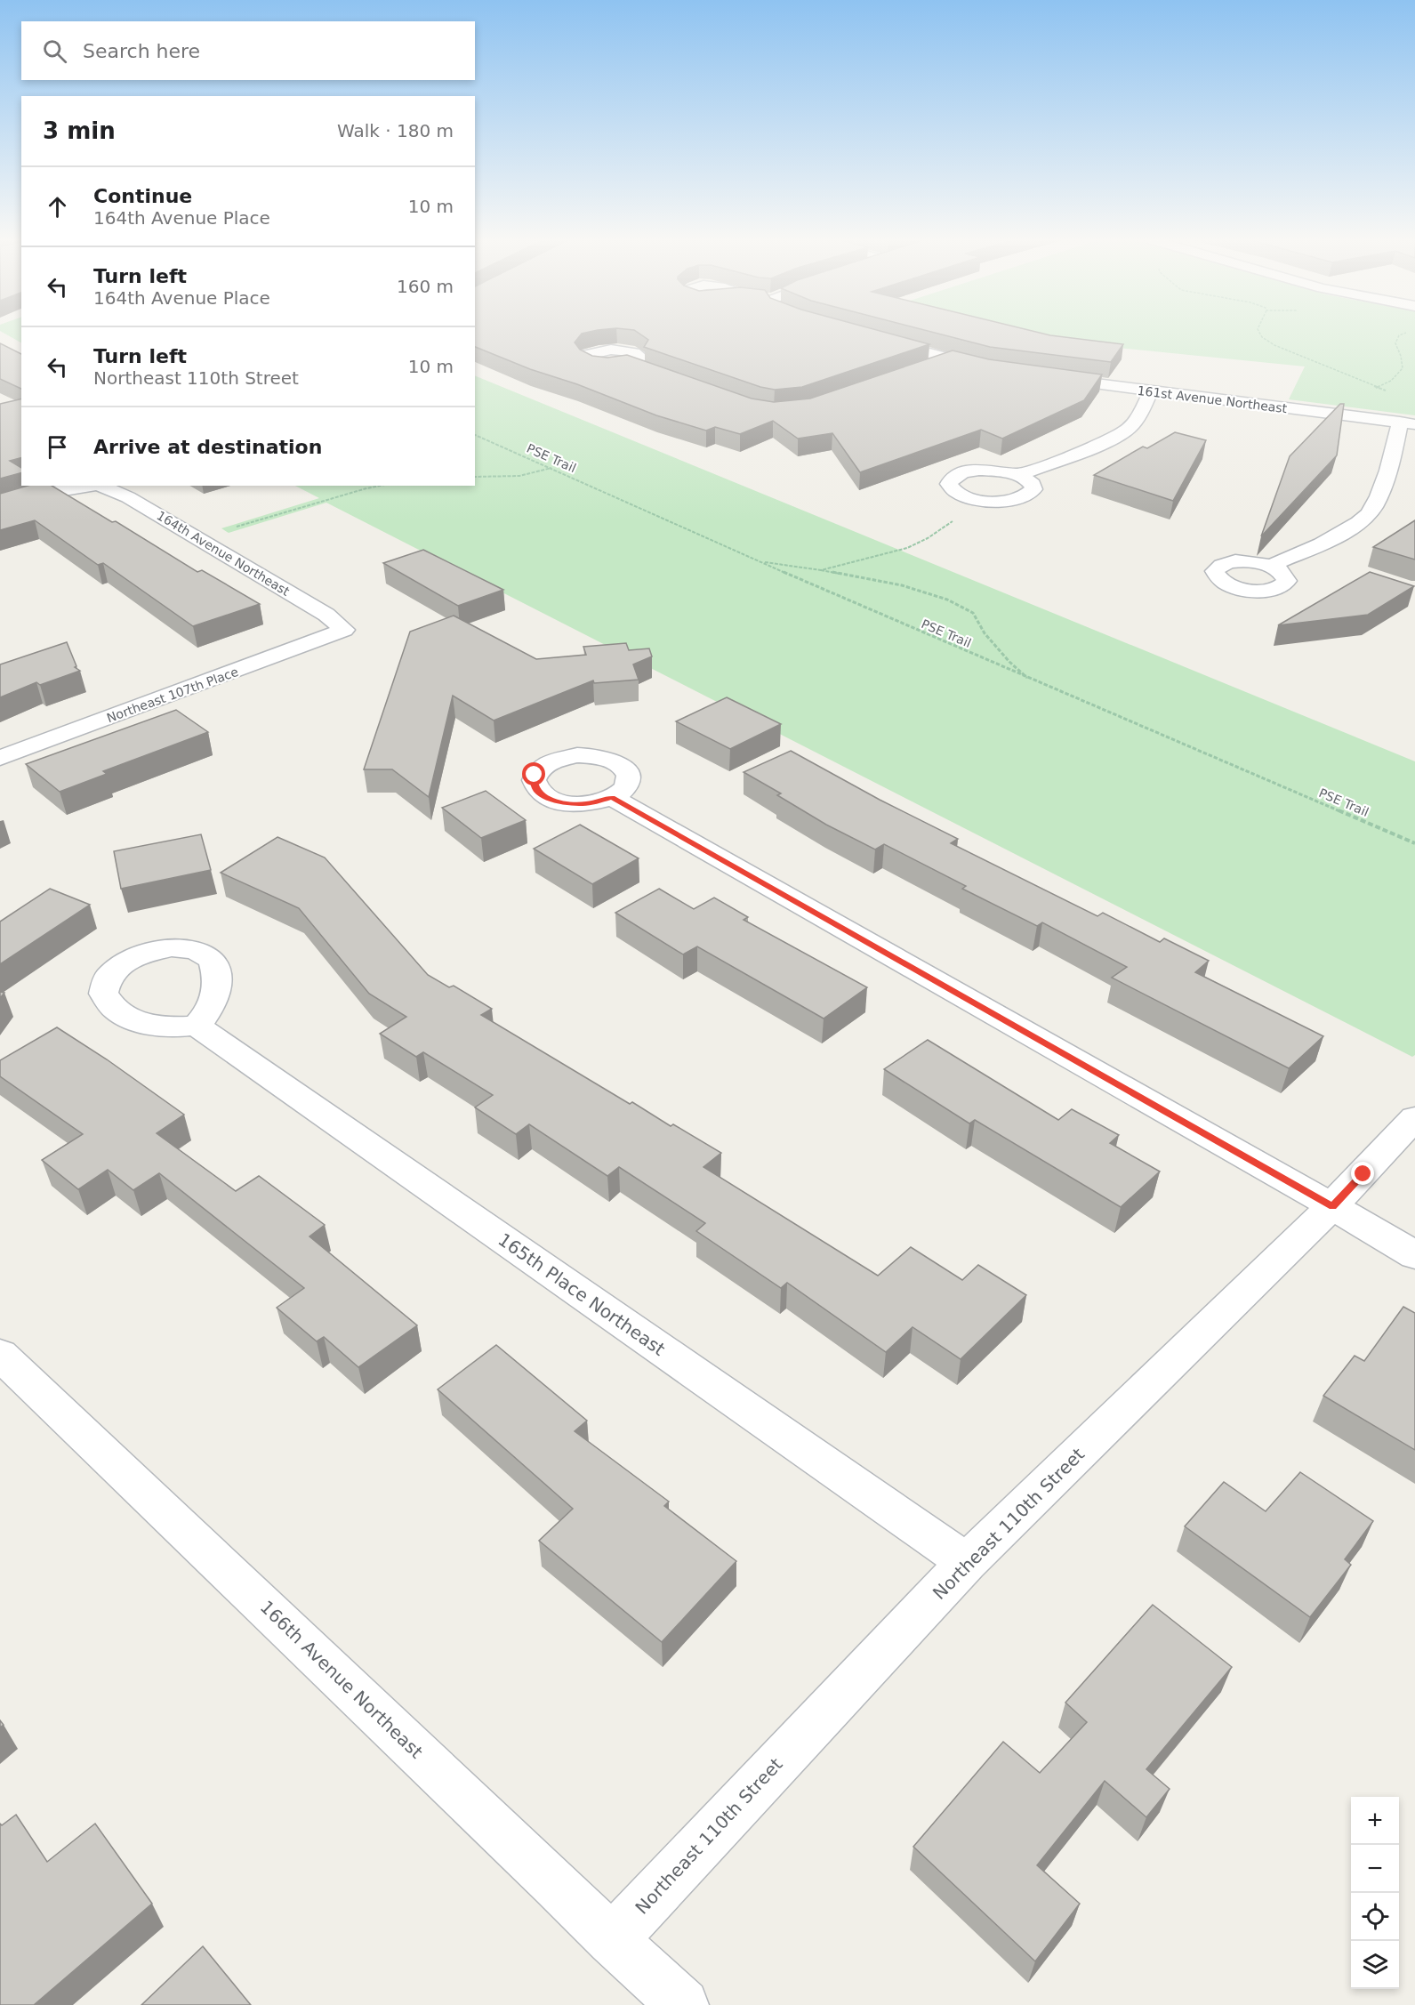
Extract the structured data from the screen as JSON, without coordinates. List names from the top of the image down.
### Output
{
  "streets": {
    "street": [
      "161st Avenue Northeast",
      "164th Avenue Northeast",
      "Northeast 107th Place",
      "165th Place Northeast",
      "Northeast 110th Street",
      "166th Avenue Northeast"
    ],
    "path": ["PSE Trail"]
  },
  "crossings": [
    ["164th Avenue Northeast", "Northeast 107th Place"],
    ["165th Place Northeast", "Northeast 110th Street"],
    ["Northeast 110th Street", "166th Avenue Northeast"]
  ],
  "page": {
    "search": "Search here",
    "heading": ["3 min", "Walk · 180 m"],
    "list": [
      ["Continue", "164th Avenue Place", "10 m"],
      ["Turn left", "164th Avenue Place", "160 m"],
      ["Turn left", "Northeast 110th Street", "10 m"],
      "Arrive at destination"
    ],
    "map_buttons": ["+", "−"]
  }
}
